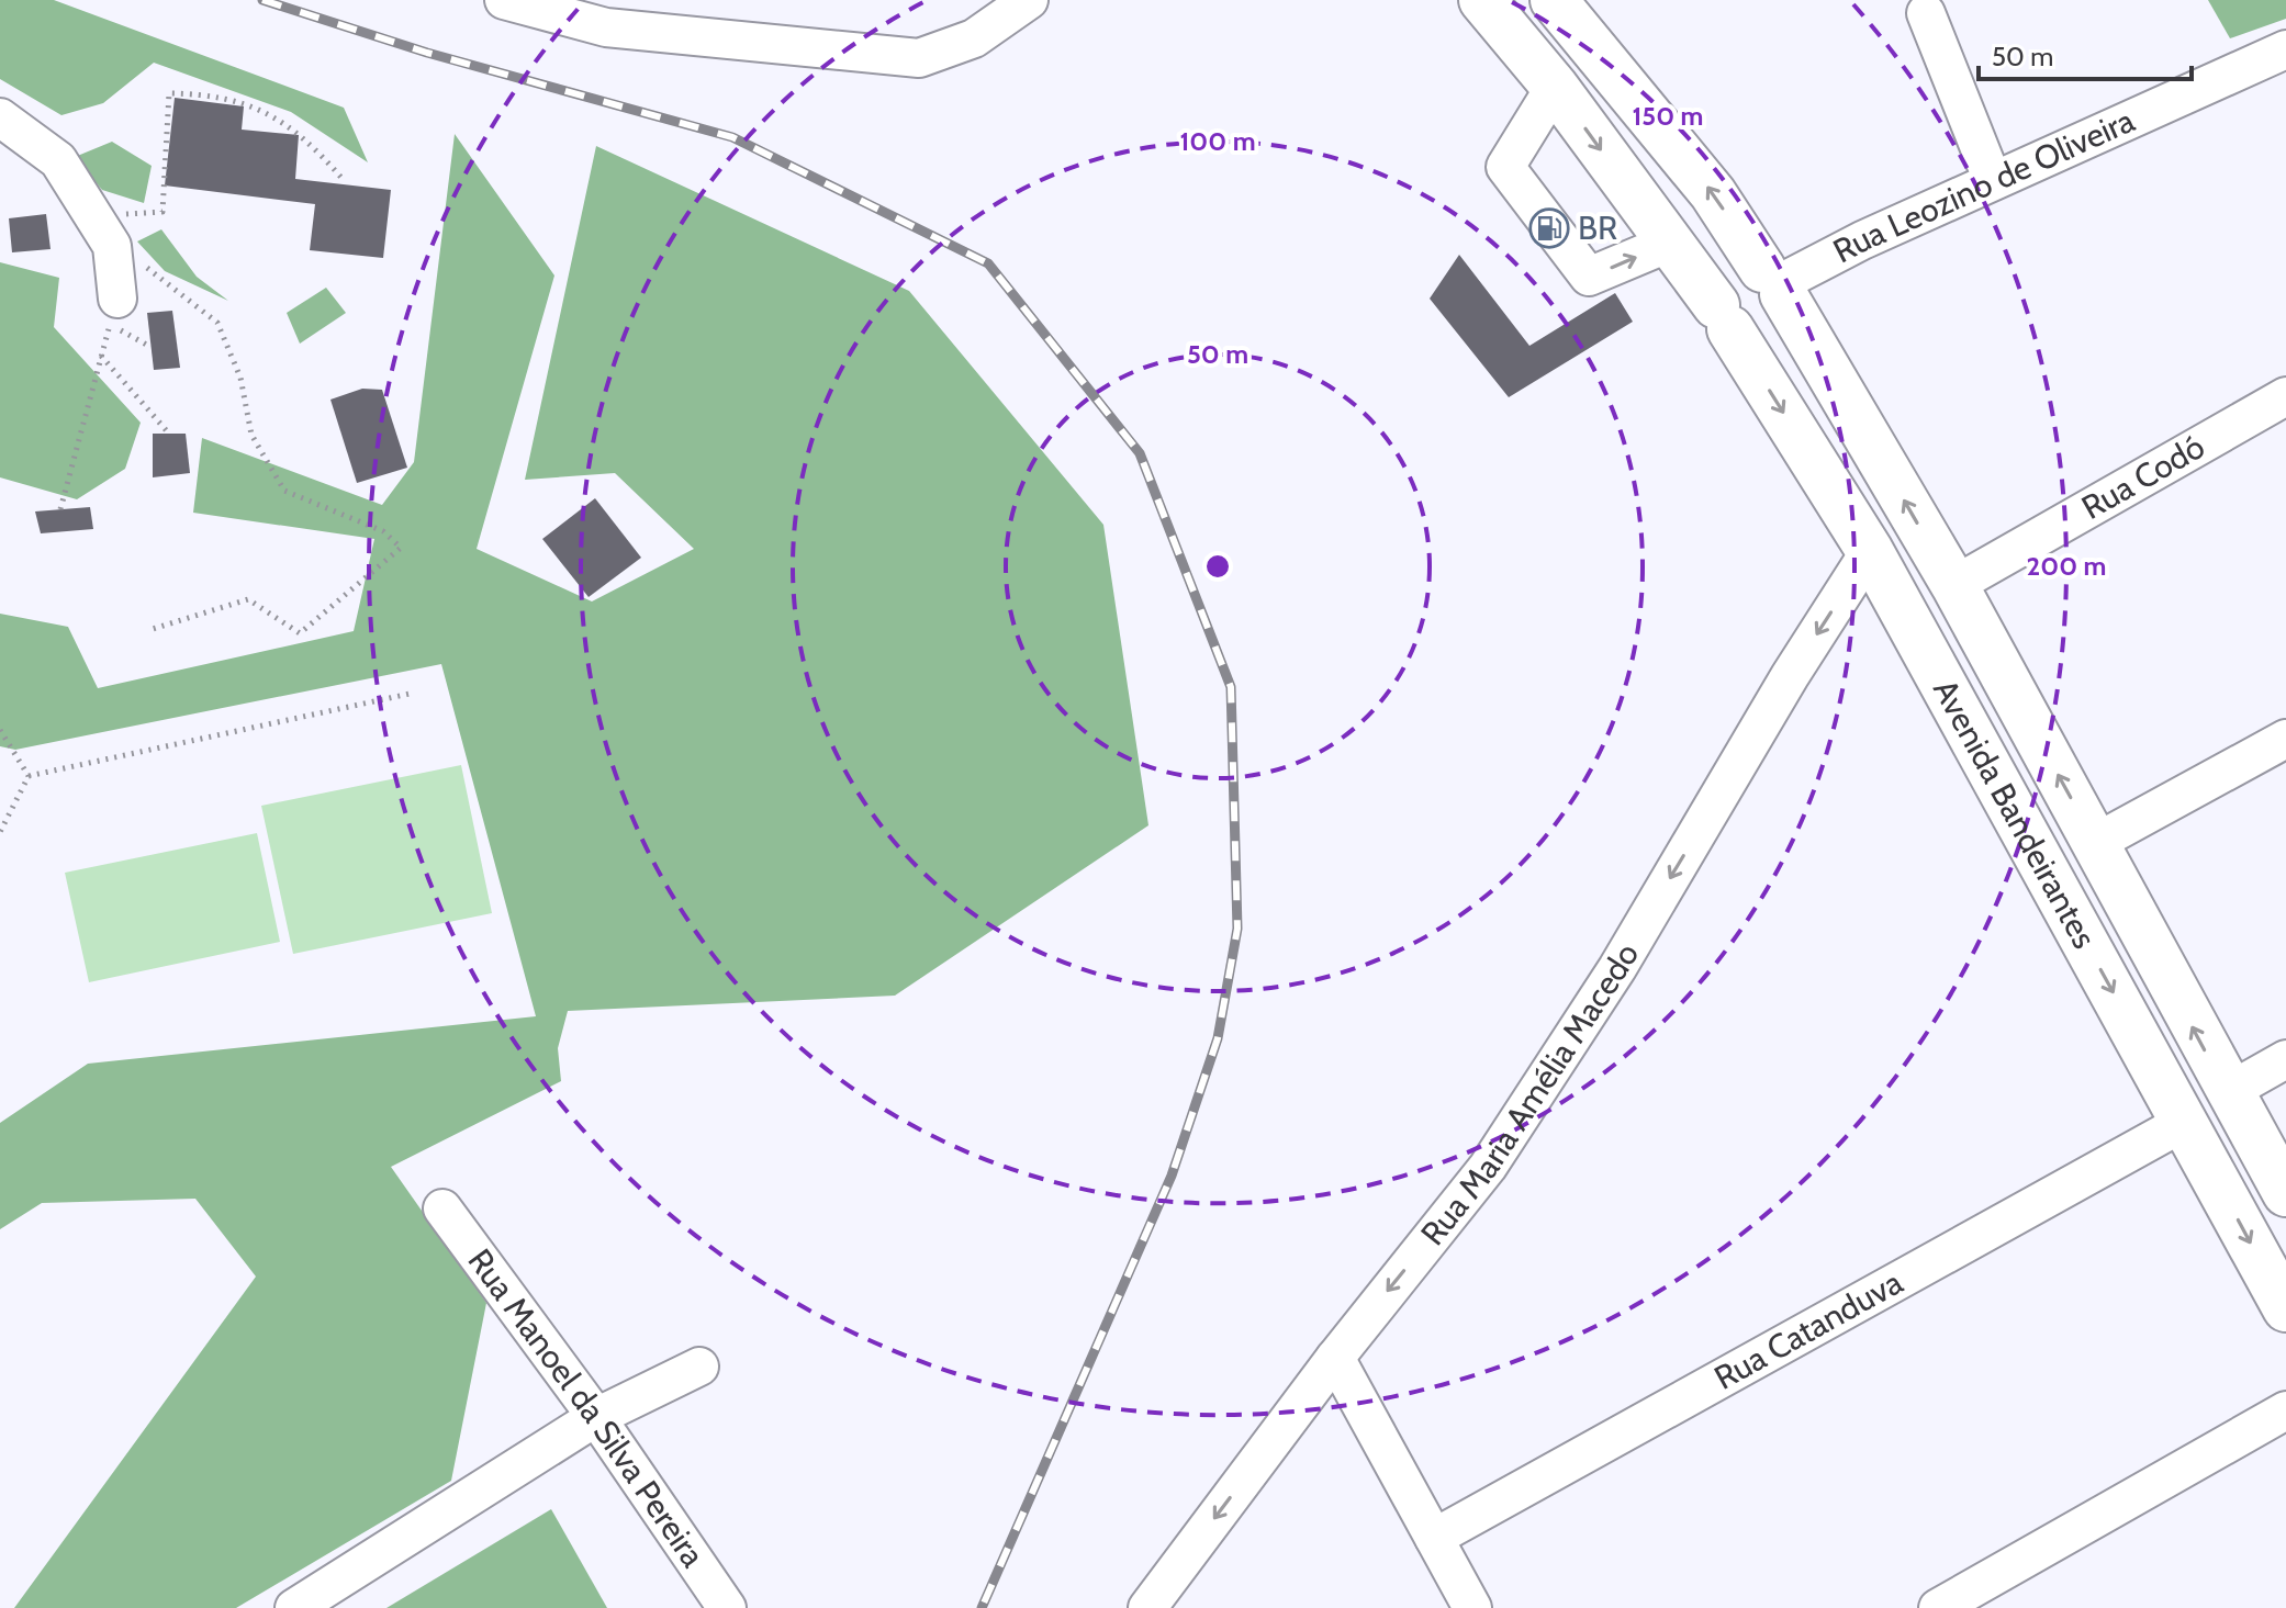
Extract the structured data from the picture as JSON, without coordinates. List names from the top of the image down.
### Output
{
  "streets": {
    "main road": ["Avenida Bandeirantes"],
    "street": [
      "Rua Leozino de Oliveira",
      "Rua Codó",
      "Rua Maria Amélia Macedo",
      "Rua Catanduva",
      "Rua Manoel da Silva Pereira"
    ]
  },
  "crossings": [
    ["Rua Leozino de Oliveira", "Avenida Bandeirantes"],
    ["Rua Codó", "Avenida Bandeirantes"],
    ["Avenida Bandeirantes", "Rua Maria Amélia Macedo"],
    ["Avenida Bandeirantes", "Rua Catanduva"]
  ],
  "one_way": ["Rua Maria Amélia Macedo"],
  "places": {
    "fuel station": ["BR"]
  },
  "scale_bar": "50 m",
  "rings": [
    "150 m",
    "100 m",
    "50 m",
    "200 m"
  ]
}
